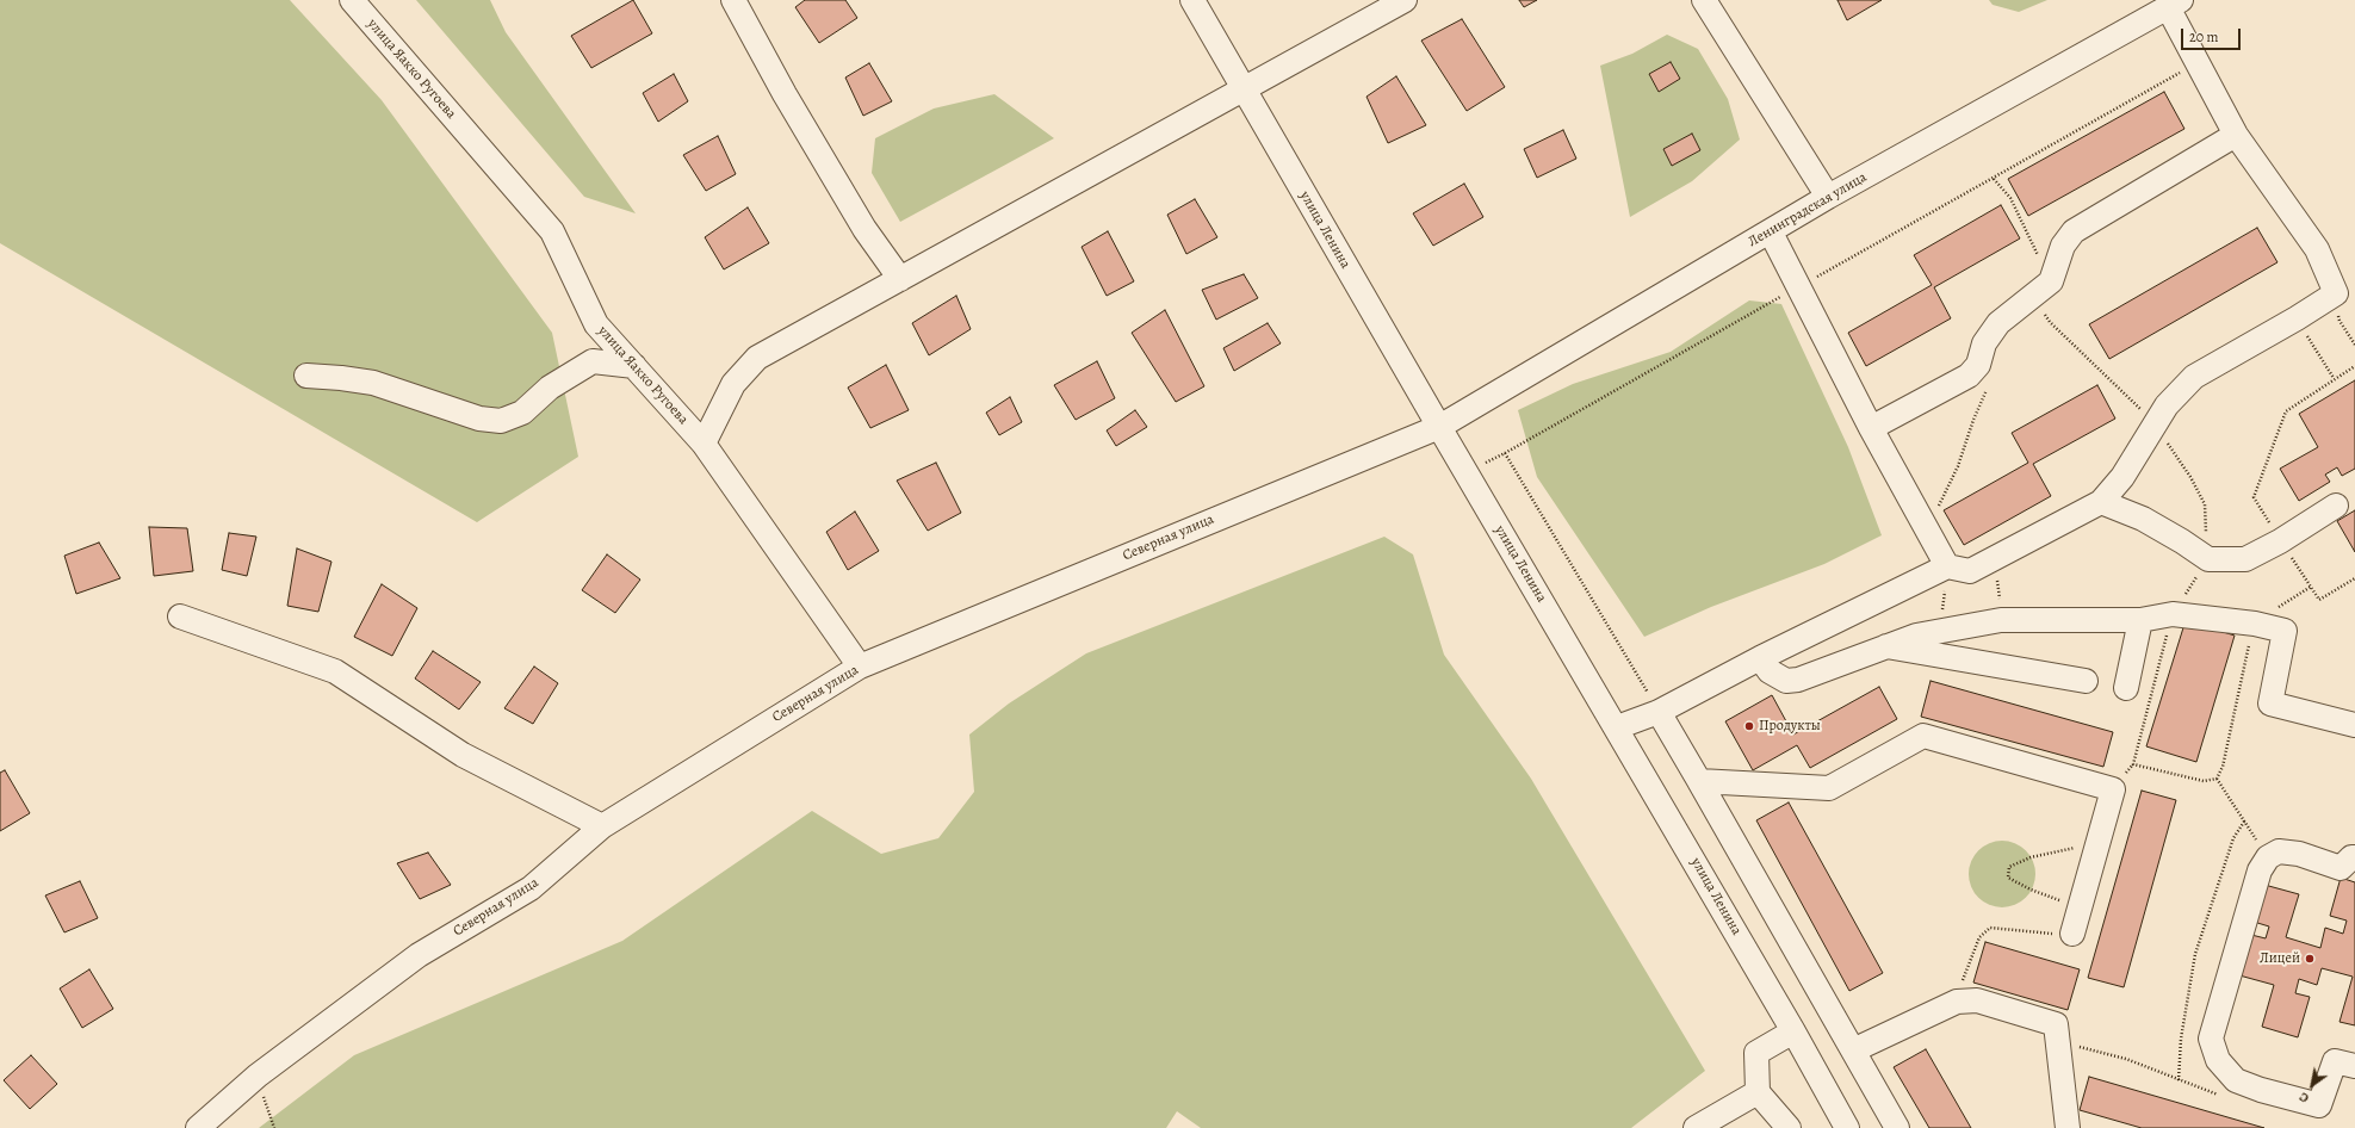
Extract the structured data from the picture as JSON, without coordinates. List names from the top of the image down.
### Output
{
  "streets": {
    "street": [
      "улица Яакко Ругоева",
      "Ленинградская улица",
      "улица Ленина",
      "Северная улица"
    ]
  },
  "crossings": [
    ["улица Яакко Ругоева", "Северная улица"],
    ["Ленинградская улица", "улица Ленина"],
    ["Ленинградская улица", "Северная улица"],
    ["улица Ленина", "Северная улица"]
  ],
  "places": ["Продукты", "Лицей"],
  "scale_bar": "20 m",
  "north": "bottom left"
}
